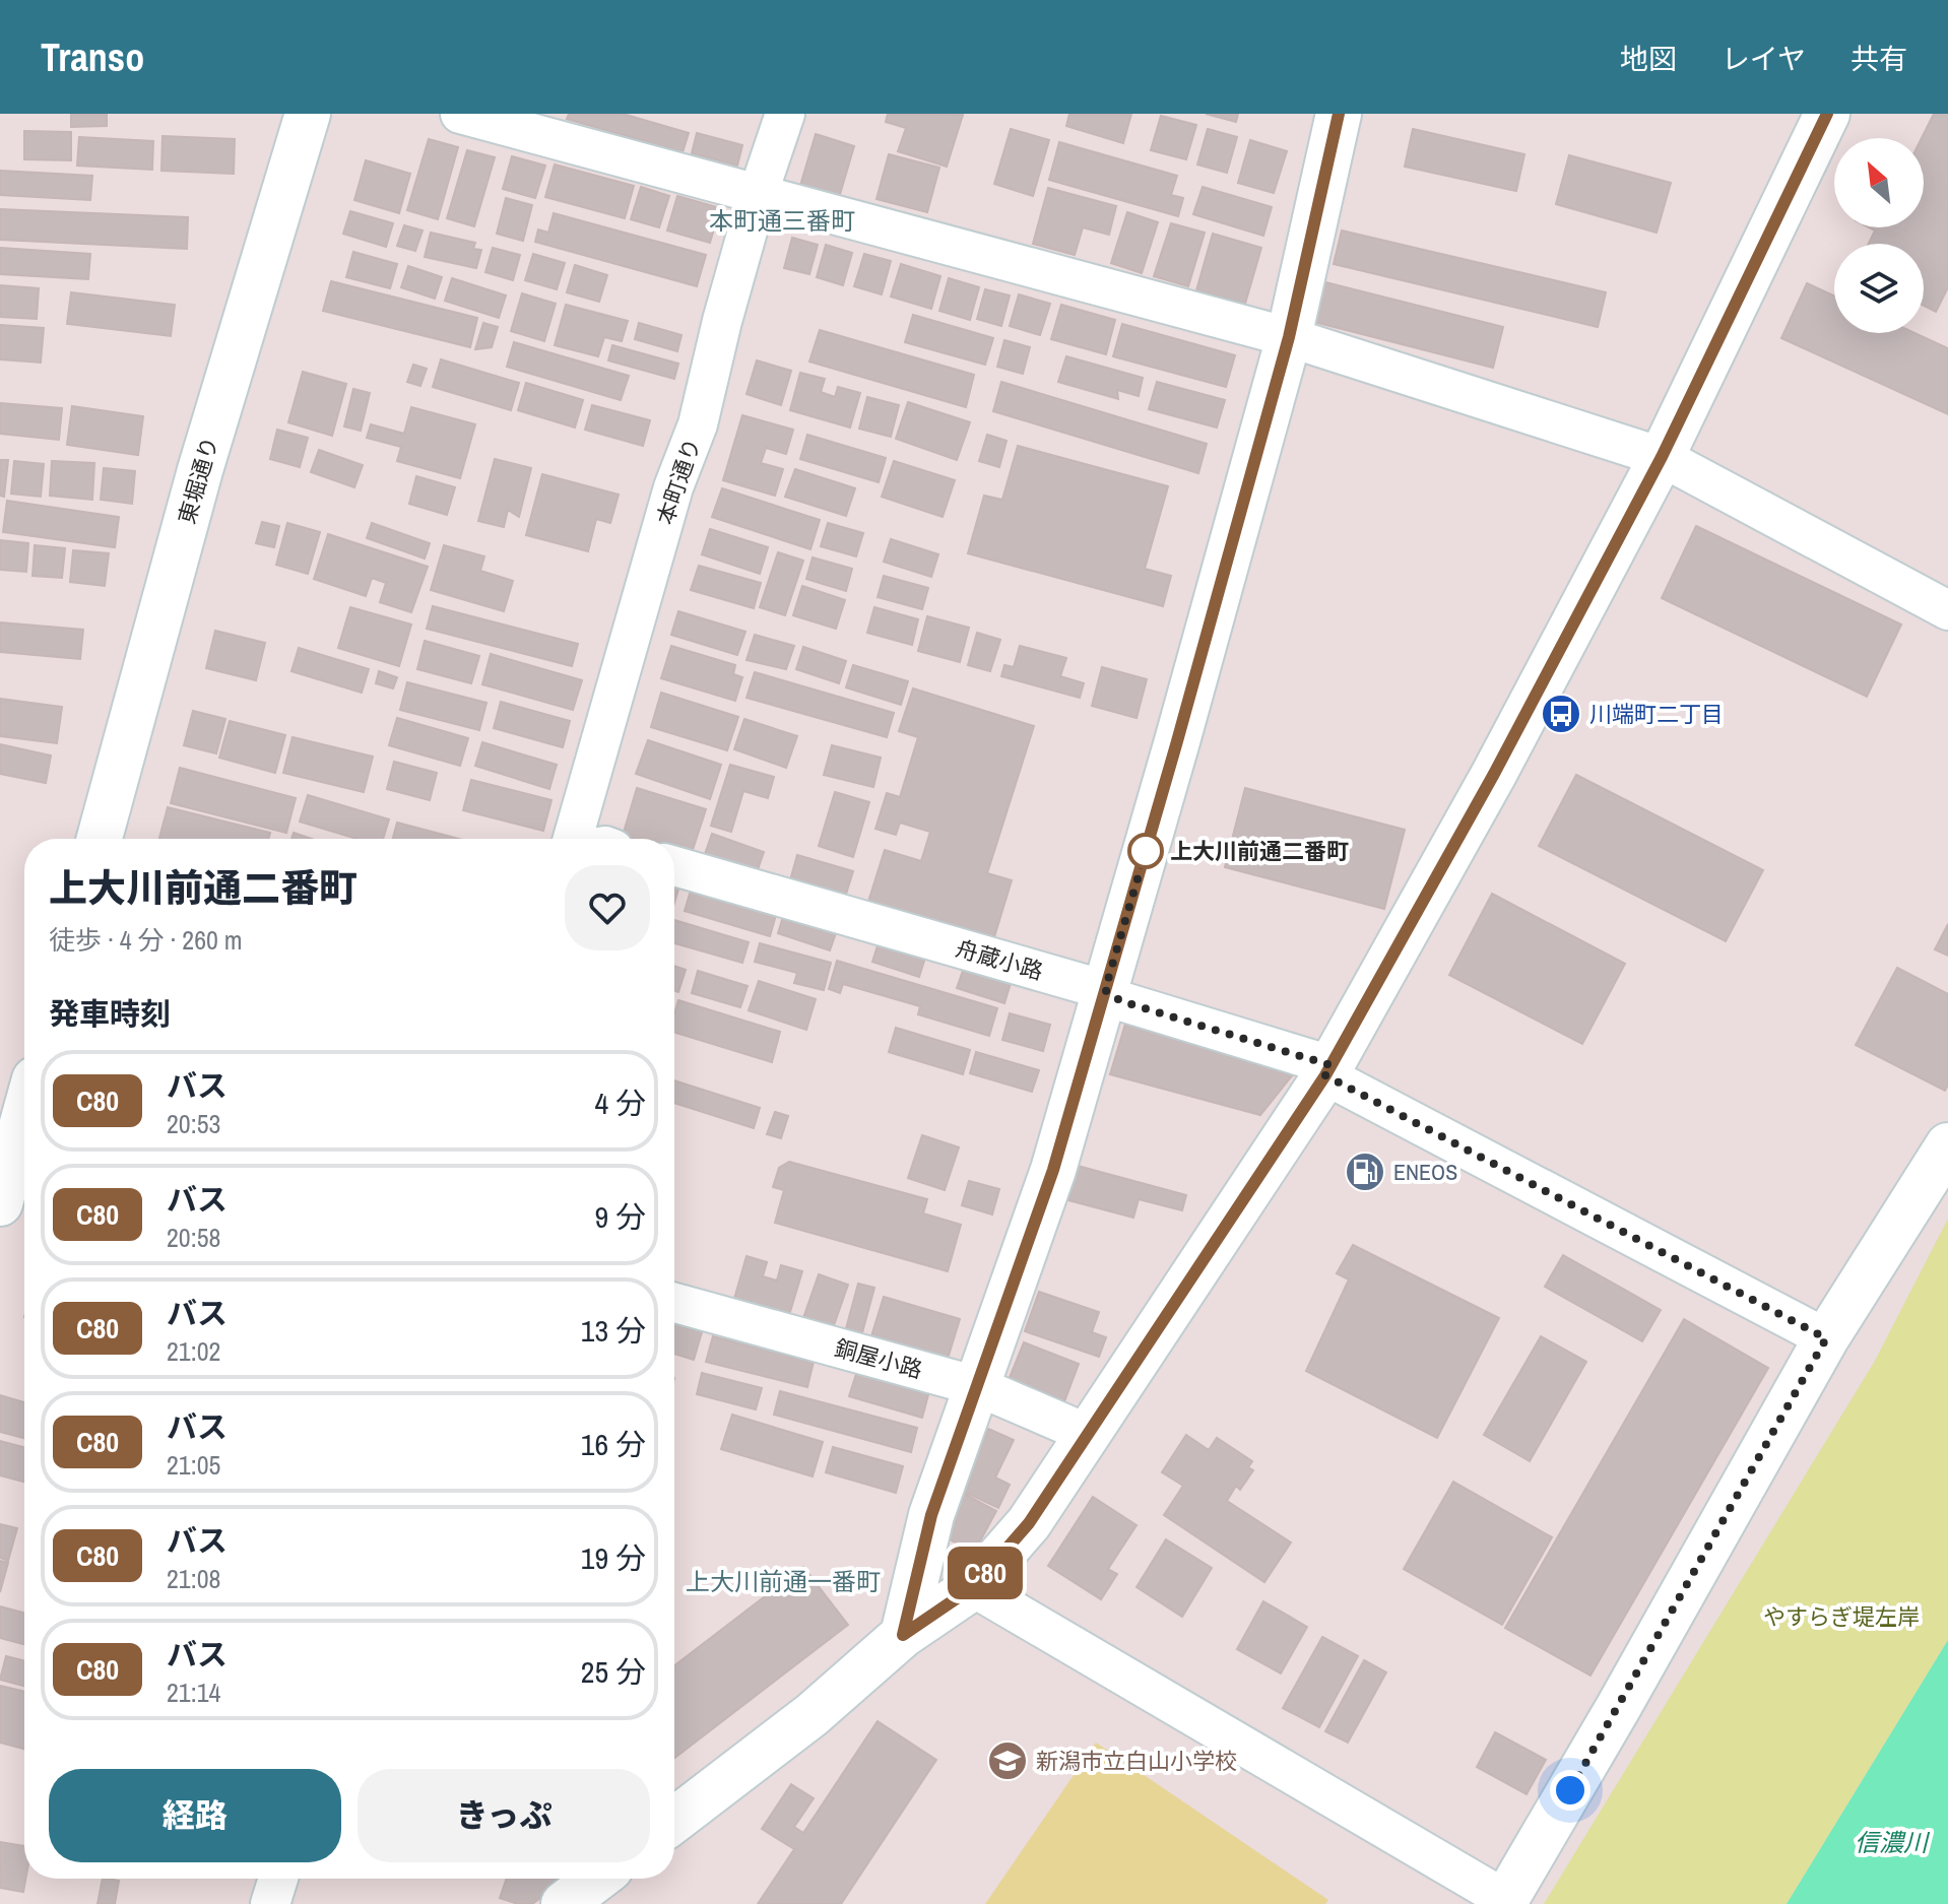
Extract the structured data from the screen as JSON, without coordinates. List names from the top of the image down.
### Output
{
  "streets": {
    "street": [
      "東堀通り",
      "本町通り",
      "舟蔵小路",
      "銅屋小路"
    ]
  },
  "districts": ["本町通三番町", "上大川前通一番町"],
  "water": ["信濃川"],
  "parks": ["やすらぎ堤左岸"],
  "places": {
    "bus stop": ["川端町二丁目"],
    "other": ["上大川前通二番町"],
    "fuel station": ["ENEOS"],
    "school or university": ["新潟市立白山小学校"]
  },
  "lines": ["bus line C80"],
  "north": "top left",
  "page": {
    "header": "Transo",
    "nav": ["地図", "レイヤ", "共有"],
    "on_map": "C80",
    "heading": [
      ["上大川前通二番町", "徒歩 · 4 分 · 260 m"],
      "発車時刻"
    ],
    "list": [
      {
        "mark": "C80",
        "name": "バス",
        "note": "20:53",
        "value": "4 分"
      },
      {
        "mark": "C80",
        "name": "バス",
        "note": "20:58",
        "value": "9 分"
      },
      {
        "mark": "C80",
        "name": "バス",
        "note": "21:02",
        "value": "13 分"
      },
      {
        "mark": "C80",
        "name": "バス",
        "note": "21:05",
        "value": "16 分"
      },
      {
        "mark": "C80",
        "name": "バス",
        "note": "21:08",
        "value": "19 分"
      },
      {
        "mark": "C80",
        "name": "バス",
        "note": "21:14",
        "value": "25 分"
      }
    ],
    "buttons": ["経路", "きっぷ"]
  }
}
